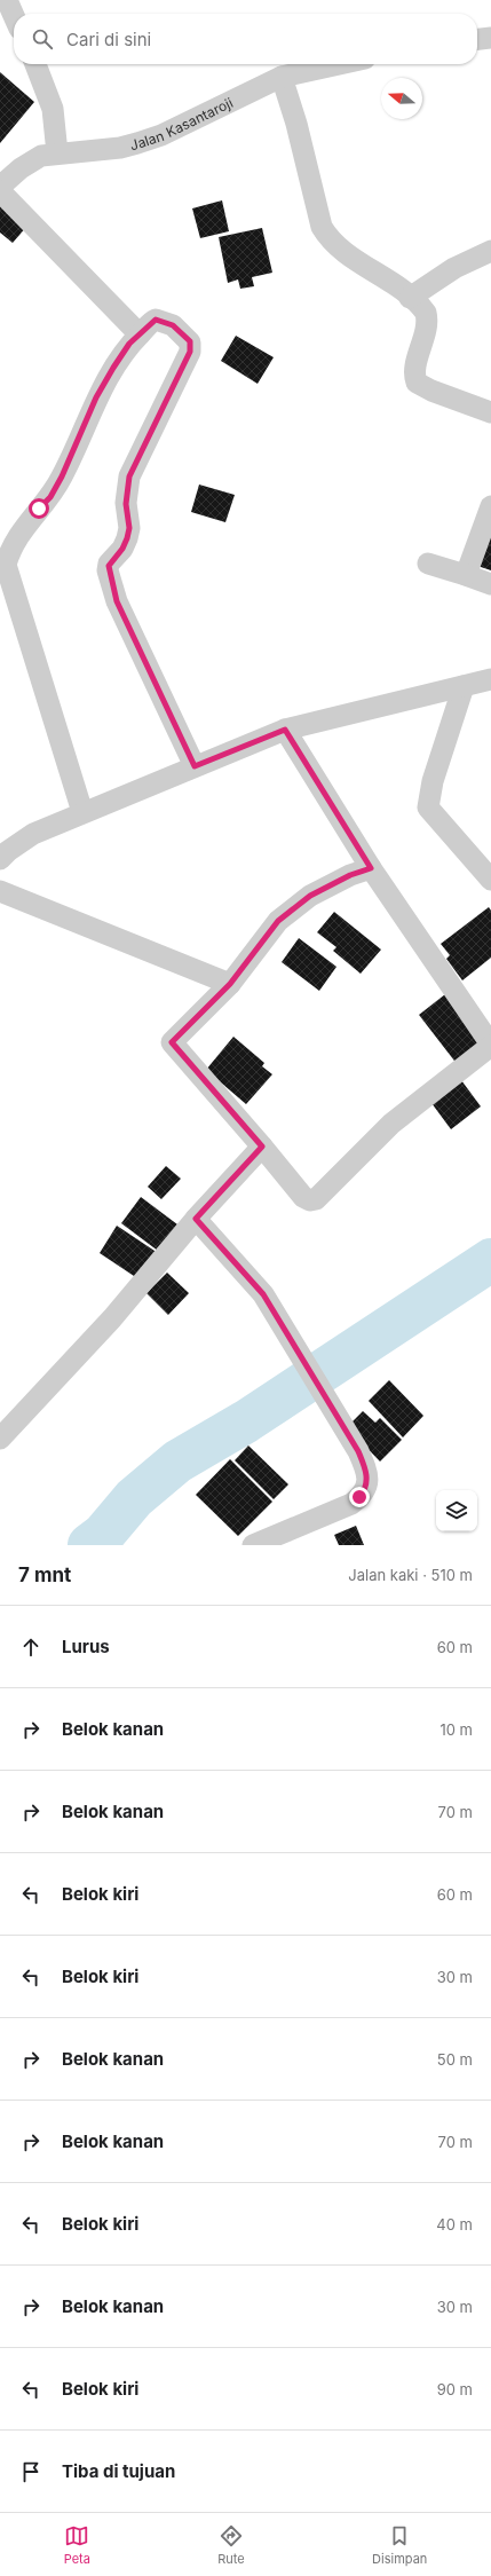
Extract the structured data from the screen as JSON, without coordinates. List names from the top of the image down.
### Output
{
  "streets": {
    "street": ["Jalan Kasantaroji"]
  },
  "north": "left",
  "page": {
    "search": "Cari di sini",
    "heading": ["7 mnt", "Jalan kaki · 510 m"],
    "list": [
      ["Lurus", "60 m"],
      ["Belok kanan", "10 m"],
      ["Belok kanan", "70 m"],
      ["Belok kiri", "60 m"],
      ["Belok kiri", "30 m"],
      ["Belok kanan", "50 m"],
      ["Belok kanan", "70 m"],
      ["Belok kiri", "40 m"],
      ["Belok kanan", "30 m"],
      ["Belok kiri", "90 m"],
      "Tiba di tujuan"
    ],
    "nav": ["Peta", "Rute", "Disimpan"]
  }
}
